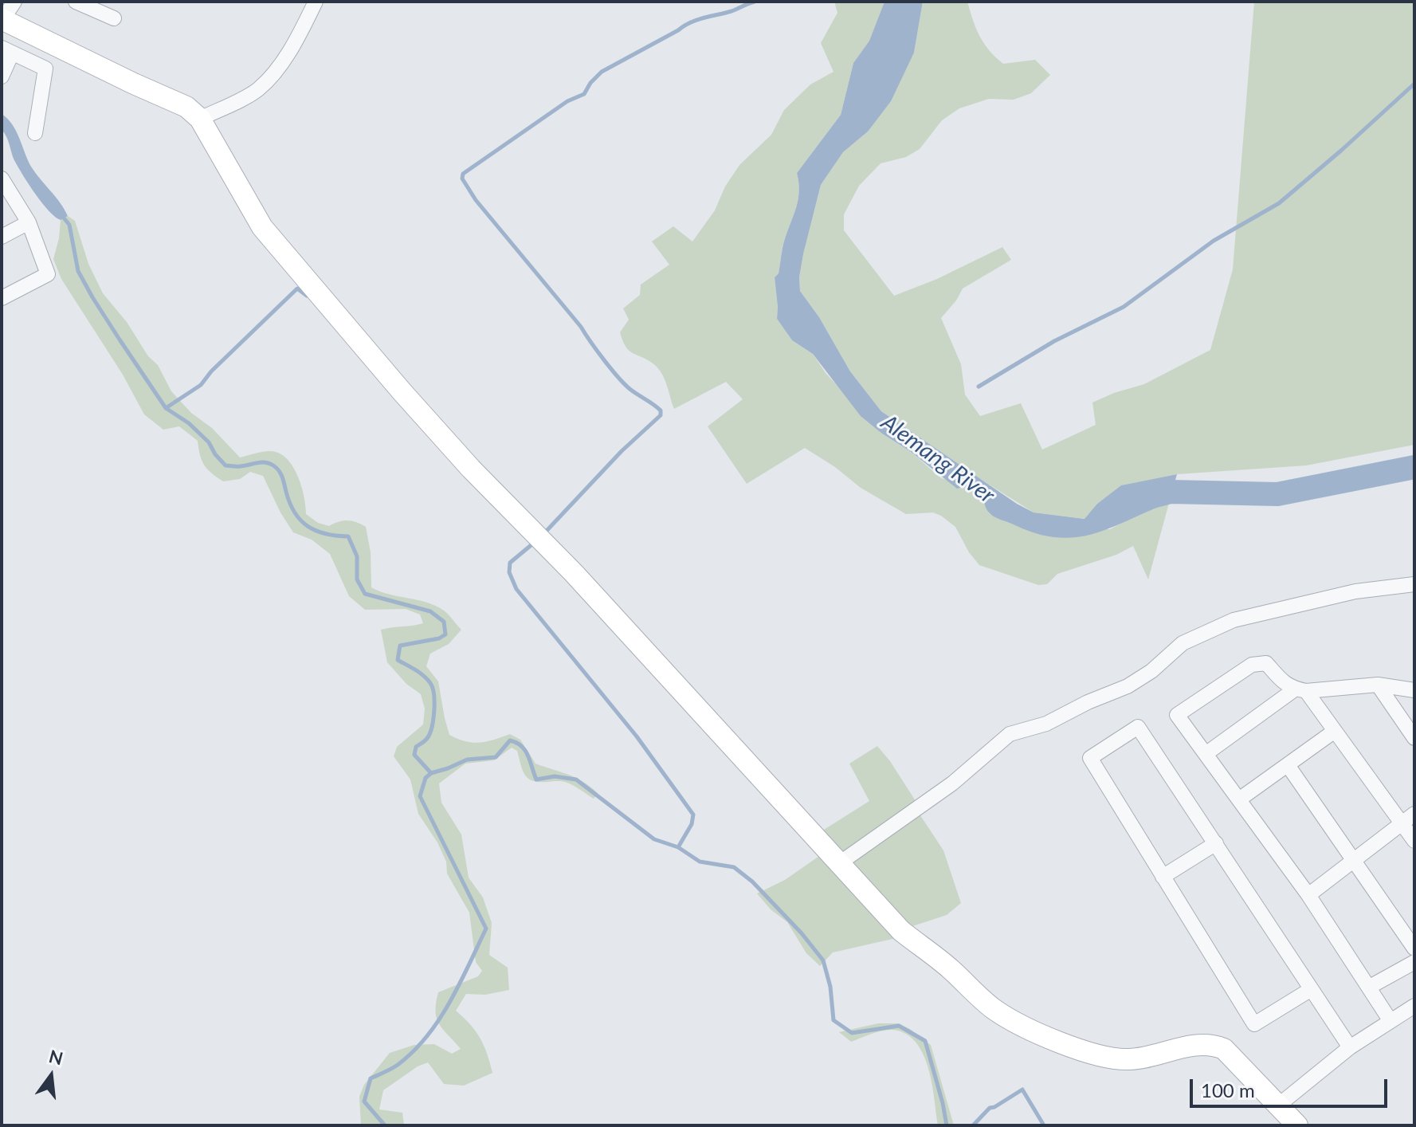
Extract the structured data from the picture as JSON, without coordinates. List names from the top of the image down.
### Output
{
  "water": ["Alemang River"],
  "scale_bar": "100 m",
  "north": "top"
}
